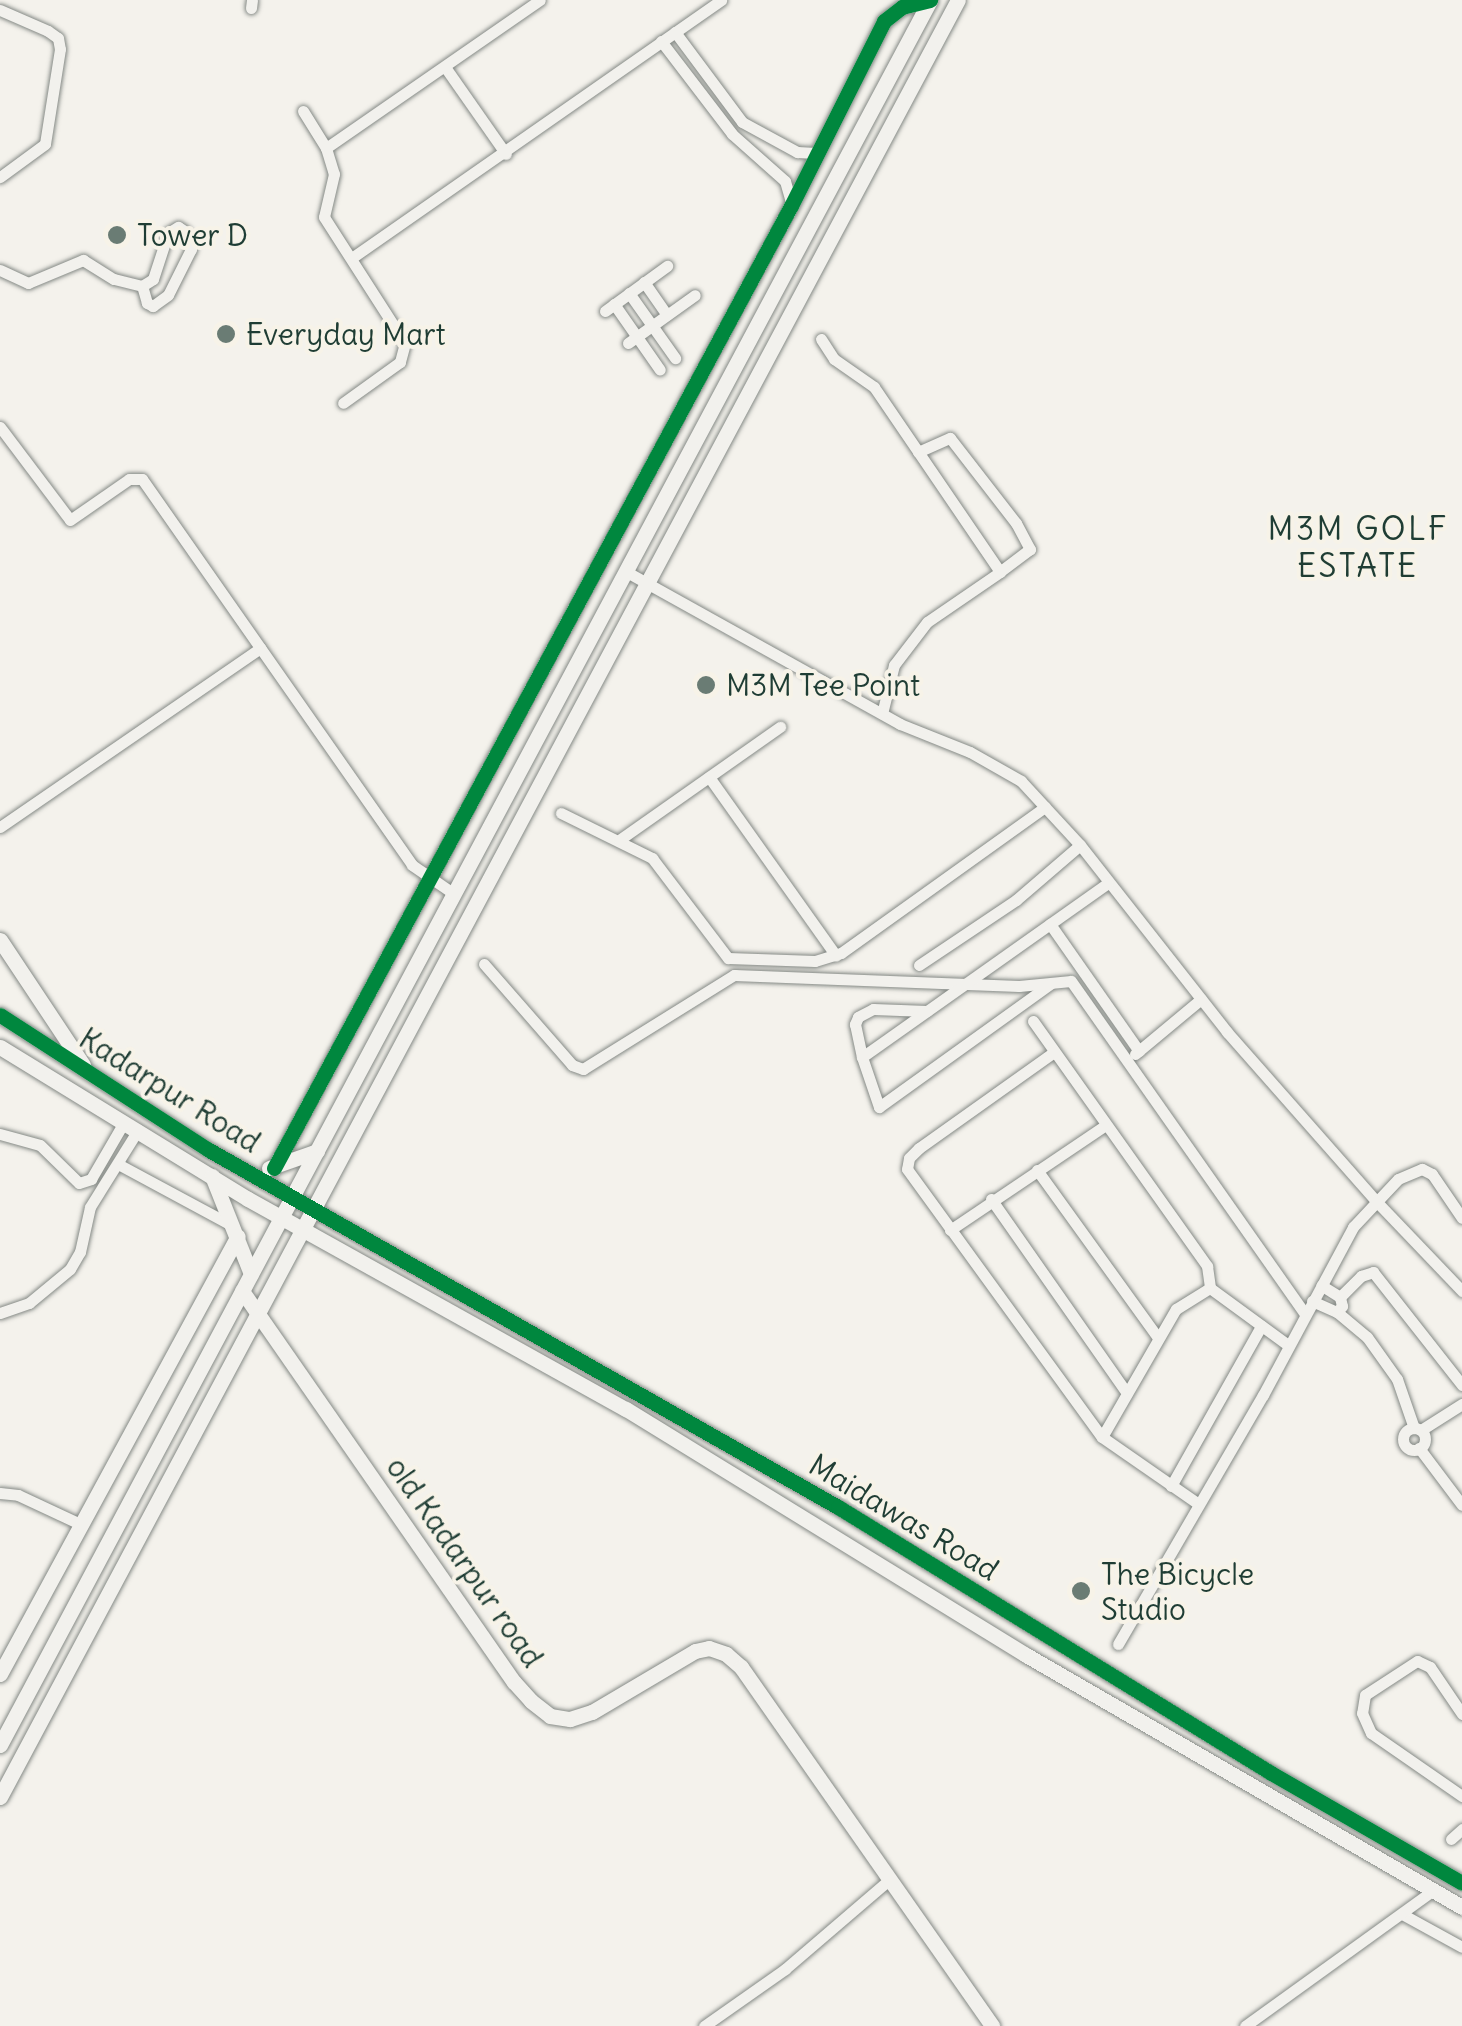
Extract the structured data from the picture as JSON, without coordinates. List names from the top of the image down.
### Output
{
  "streets": {
    "street": ["Kadarpur Road", "Maidawas Road", "old Kadarpur road"]
  },
  "crossings": [
    ["Kadarpur Road", "Maidawas Road"]
  ],
  "districts": ["M3M GOLF ESTATE"],
  "places": [
    "Tower D",
    "Everyday Mart",
    "M3M Tee Point",
    "The Bicycle Studio"
  ]
}
